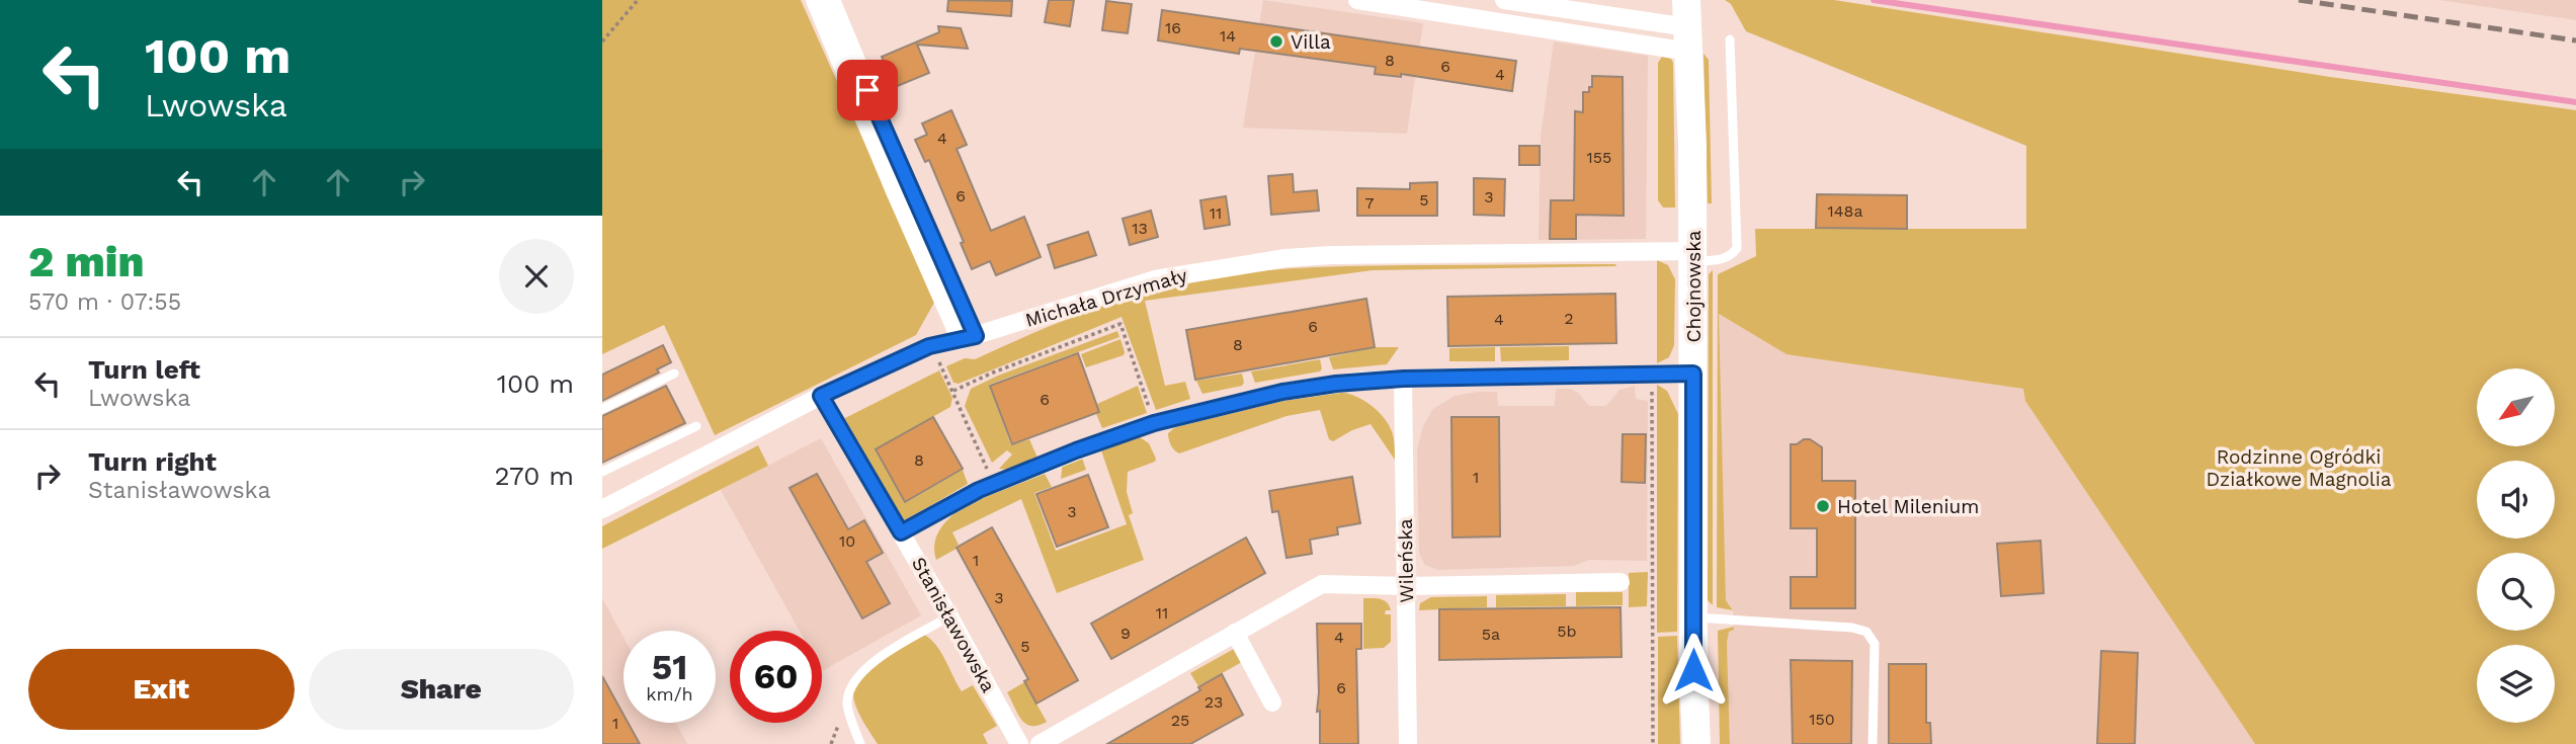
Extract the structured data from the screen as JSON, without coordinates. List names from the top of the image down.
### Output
{
  "streets": {
    "main road": ["Chojnowska"],
    "street": ["Michała Drzymały", "Wileńska", "Stanisławowska"]
  },
  "crossings": [
    ["Chojnowska", "Michała Drzymały"],
    ["Michała Drzymały", "Stanisławowska"]
  ],
  "parks": ["Rodzinne Ogródki Działkowe Magnolia"],
  "places": ["Villa", "Hotel Milenium"],
  "house_numbers": [
    "16",
    "14",
    "8",
    "6",
    "4",
    "4",
    "155",
    "6",
    "3",
    "5",
    "7",
    "148a",
    "11",
    "13",
    "2",
    "4",
    "6",
    "8",
    "6",
    "8",
    "1",
    "3",
    "10",
    "1",
    "3",
    "11",
    "5b",
    "9",
    "5a",
    "4",
    "5",
    "6",
    "23",
    "150",
    "25",
    "1"
  ],
  "north": "bottom left",
  "page": {
    "turn": ["100 m", "Lwowska"],
    "heading": ["2 min", "570 m · 07:55"],
    "list": [
      {
        "name": "Turn left",
        "note": "Lwowska",
        "value": "100 m"
      },
      {
        "name": "Turn right",
        "note": "Stanisławowska",
        "value": "270 m"
      }
    ],
    "speed": "51 km/h",
    "limit": "60",
    "buttons": ["Exit", "Share"]
  }
}
